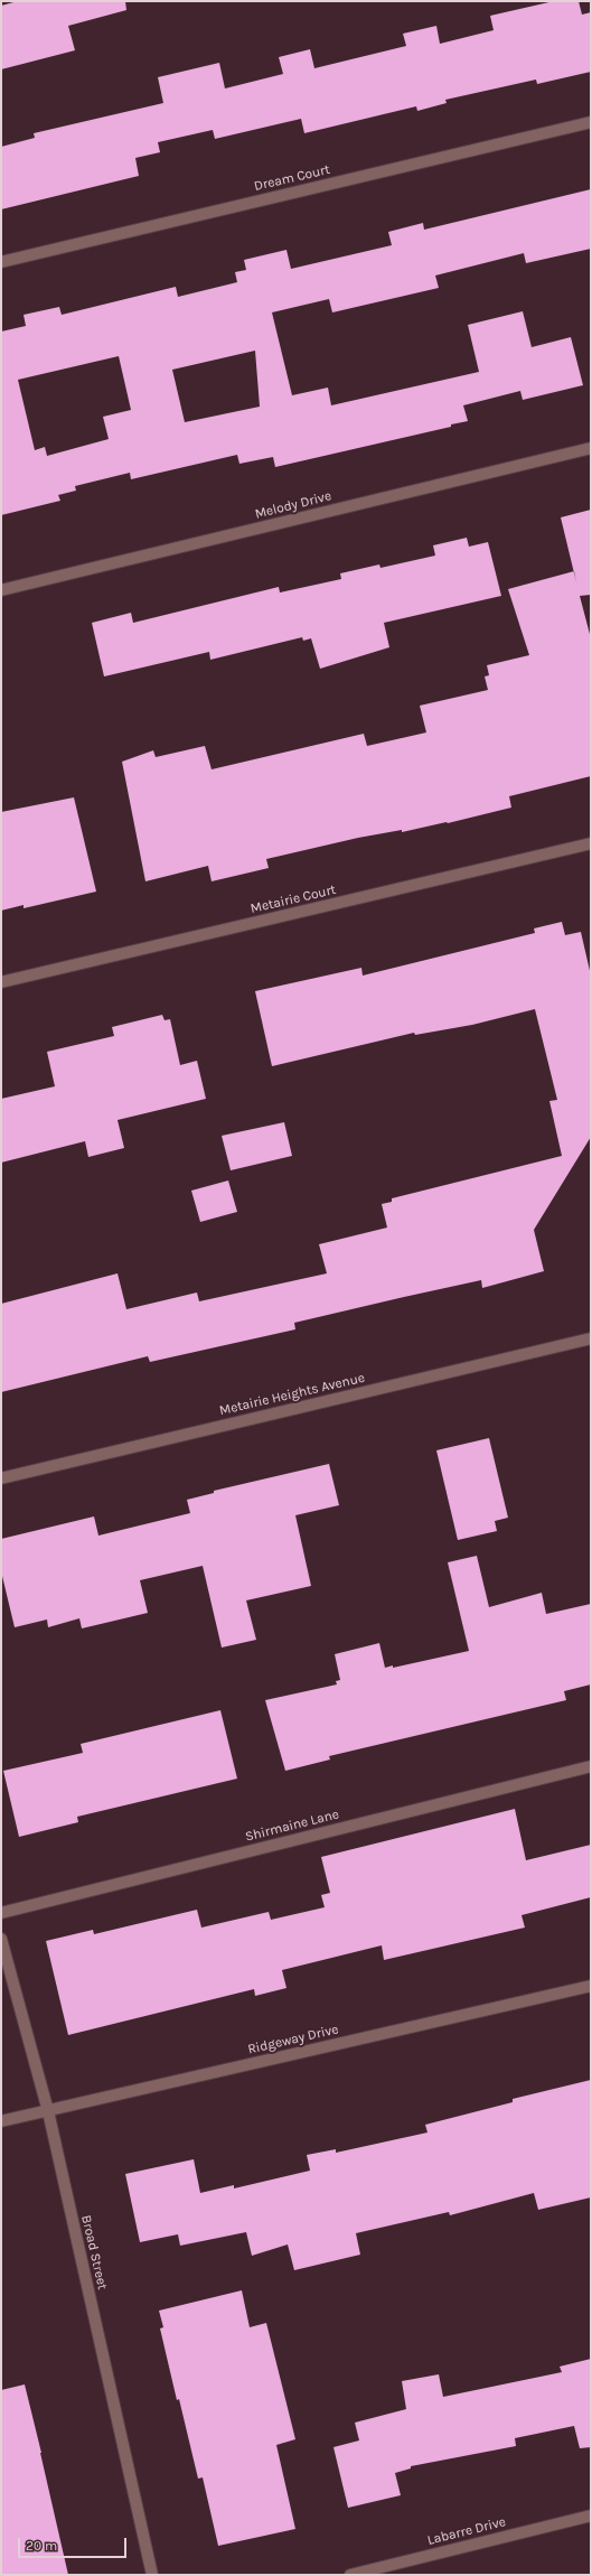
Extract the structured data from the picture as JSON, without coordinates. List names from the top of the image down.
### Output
{
  "streets": {
    "street": [
      "Dream Court",
      "Melody Drive",
      "Metairie Court",
      "Metairie Heights Avenue",
      "Shirmaine Lane",
      "Ridgeway Drive",
      "Broad Street",
      "Labarre Drive"
    ]
  },
  "crossings": [
    ["Ridgeway Drive", "Broad Street"]
  ],
  "scale_bar": "20 m"
}
